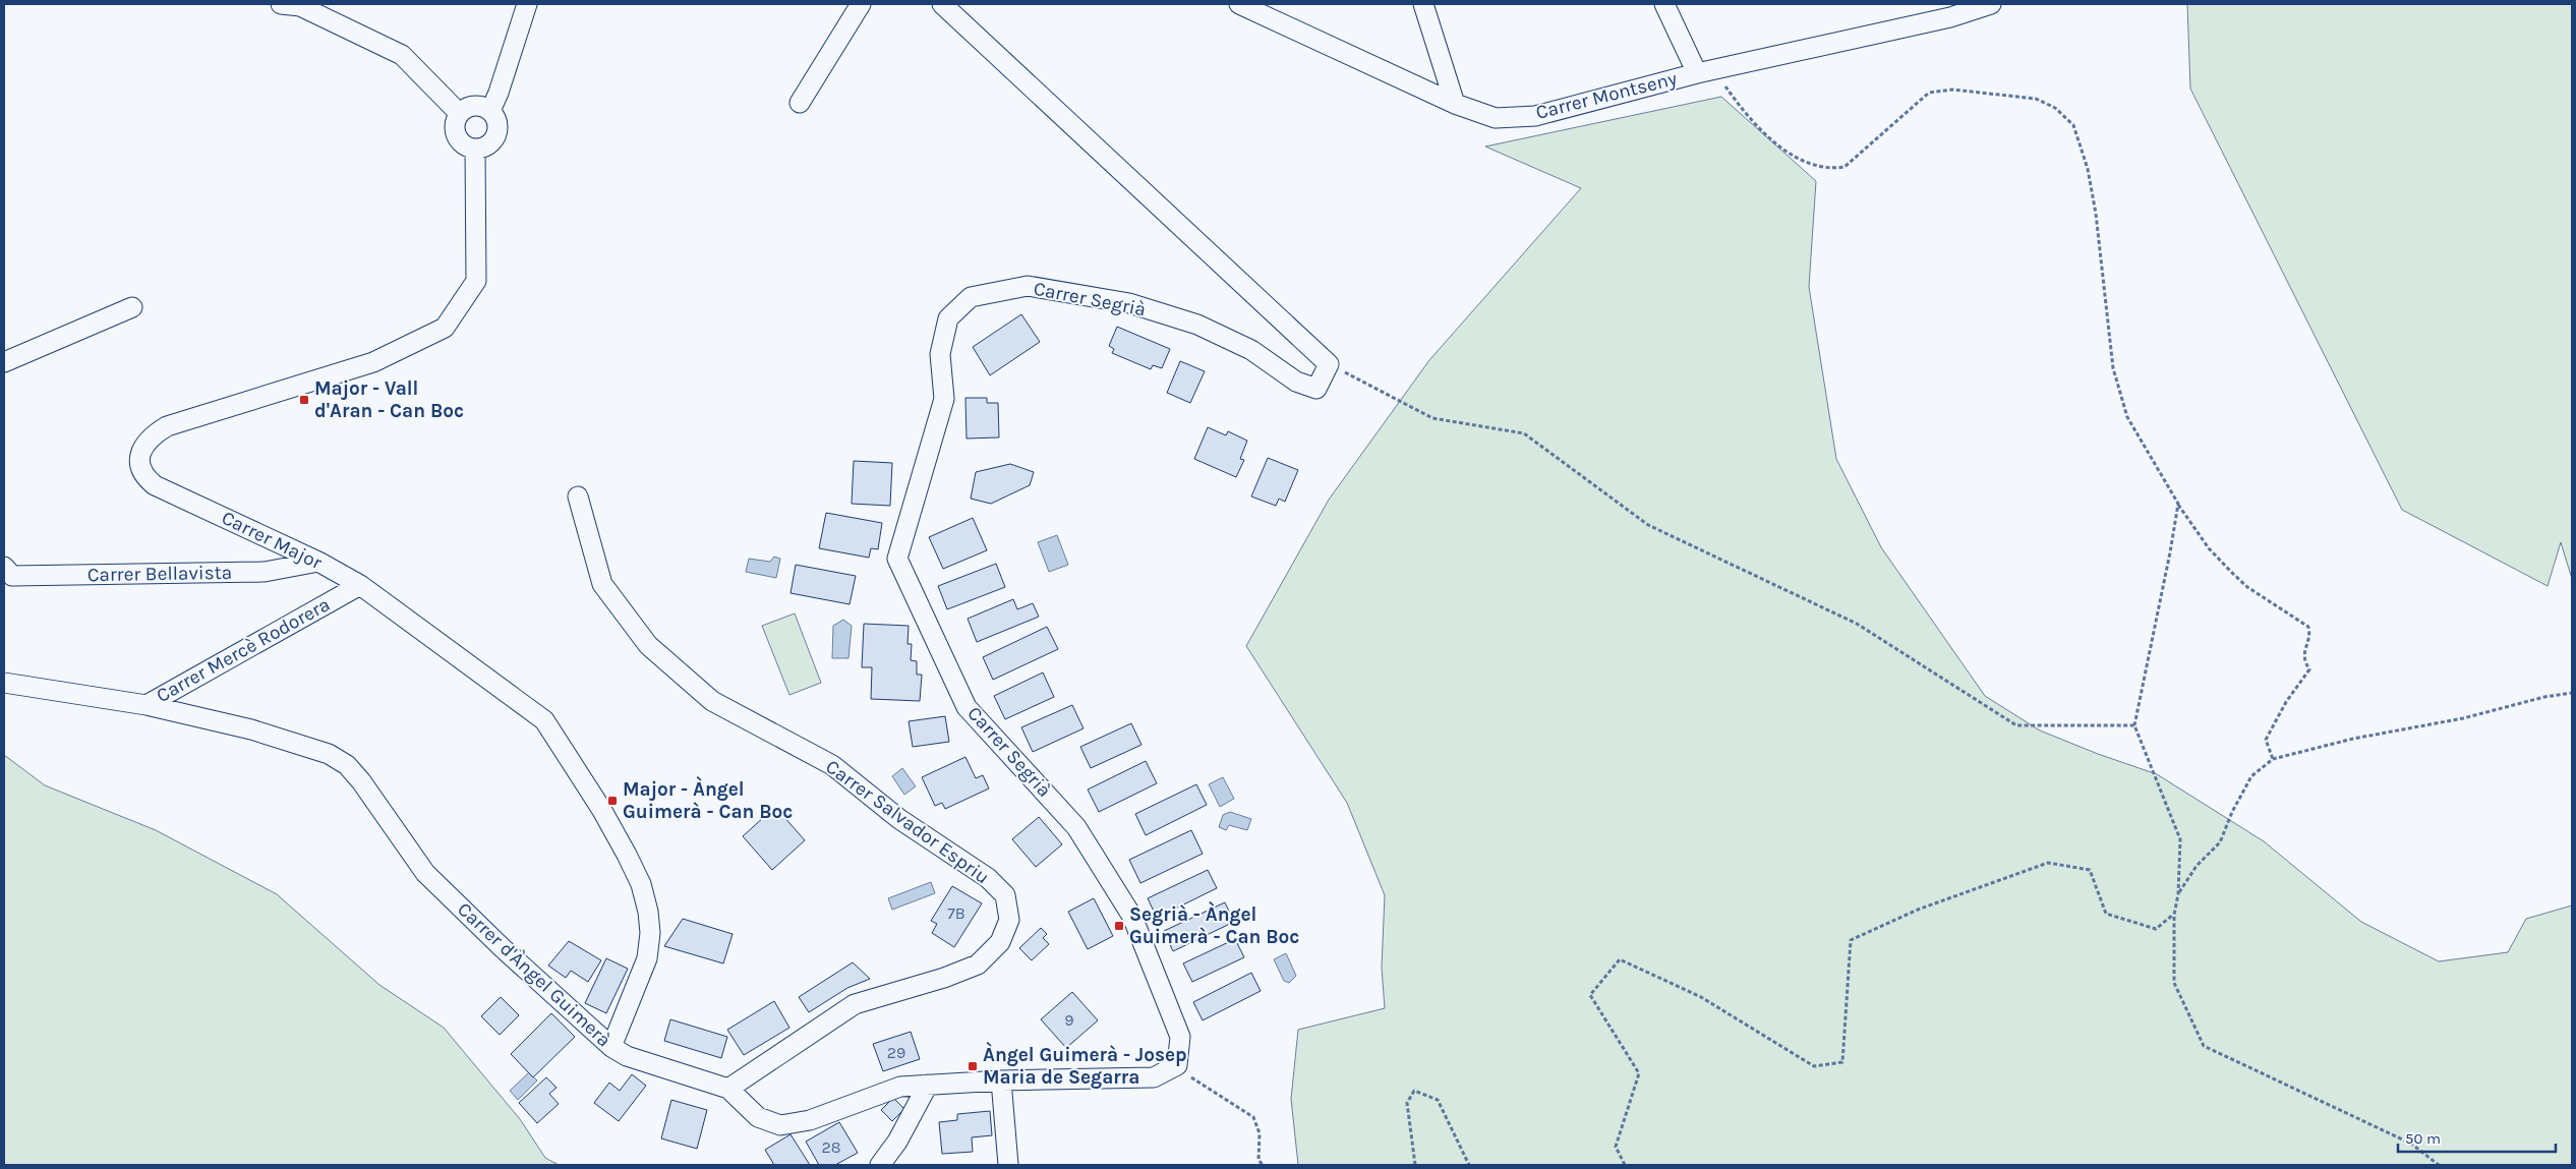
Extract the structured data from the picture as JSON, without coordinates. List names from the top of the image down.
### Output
{
  "streets": {
    "street": [
      "Carrer Montseny",
      "Carrer Segrià",
      "Carrer Major",
      "Carrer Bellavista",
      "Carrer Mercè Rodorera",
      "Carrer Salvador Espriu",
      "Carrer d'Àngel Guimerà"
    ]
  },
  "crossings": [
    ["Carrer Segrià", "Carrer d'Àngel Guimerà"],
    ["Carrer Major", "Carrer Bellavista"],
    ["Carrer Major", "Carrer Mercè Rodorera"],
    ["Carrer Major", "Carrer d'Àngel Guimerà"],
    ["Carrer Mercè Rodorera", "Carrer d'Àngel Guimerà"],
    ["Carrer Salvador Espriu", "Carrer d'Àngel Guimerà"]
  ],
  "places": {
    "transit": [
      "Major - Vall d'Aran - Can Boc",
      "Major - Àngel Guimerà - Can Boc",
      "Segrià - Àngel Guimerà - Can Boc",
      "Àngel Guimerà - Josep Maria de Segarra"
    ]
  },
  "house_numbers": [
    "7B",
    "9",
    "29",
    "28"
  ],
  "scale_bar": "50 m"
}
